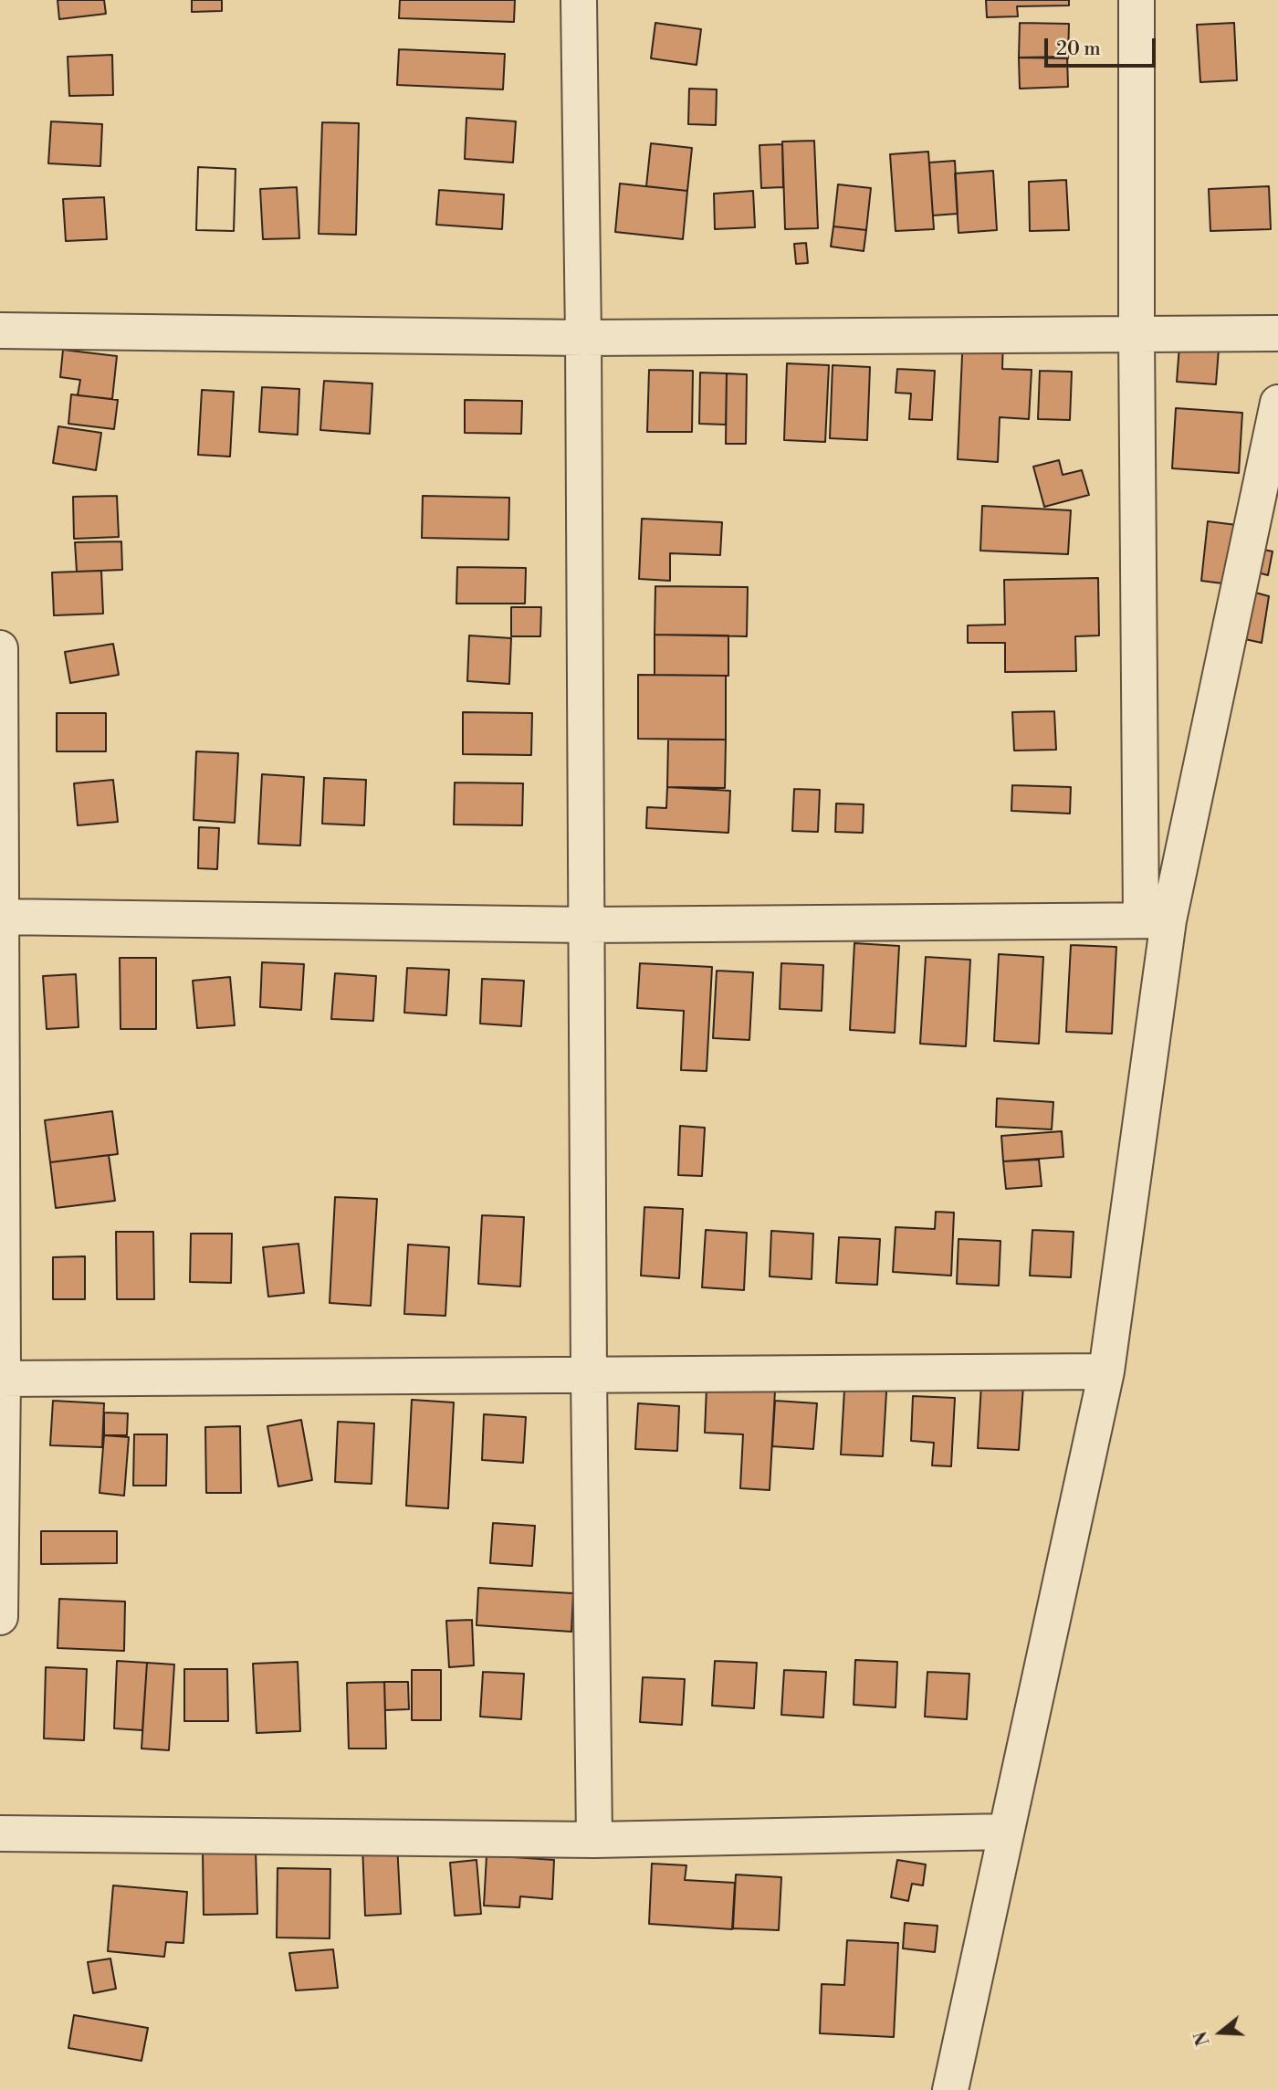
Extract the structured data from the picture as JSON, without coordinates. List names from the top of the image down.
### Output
{
  "scale_bar": "20 m",
  "north": "left"
}
